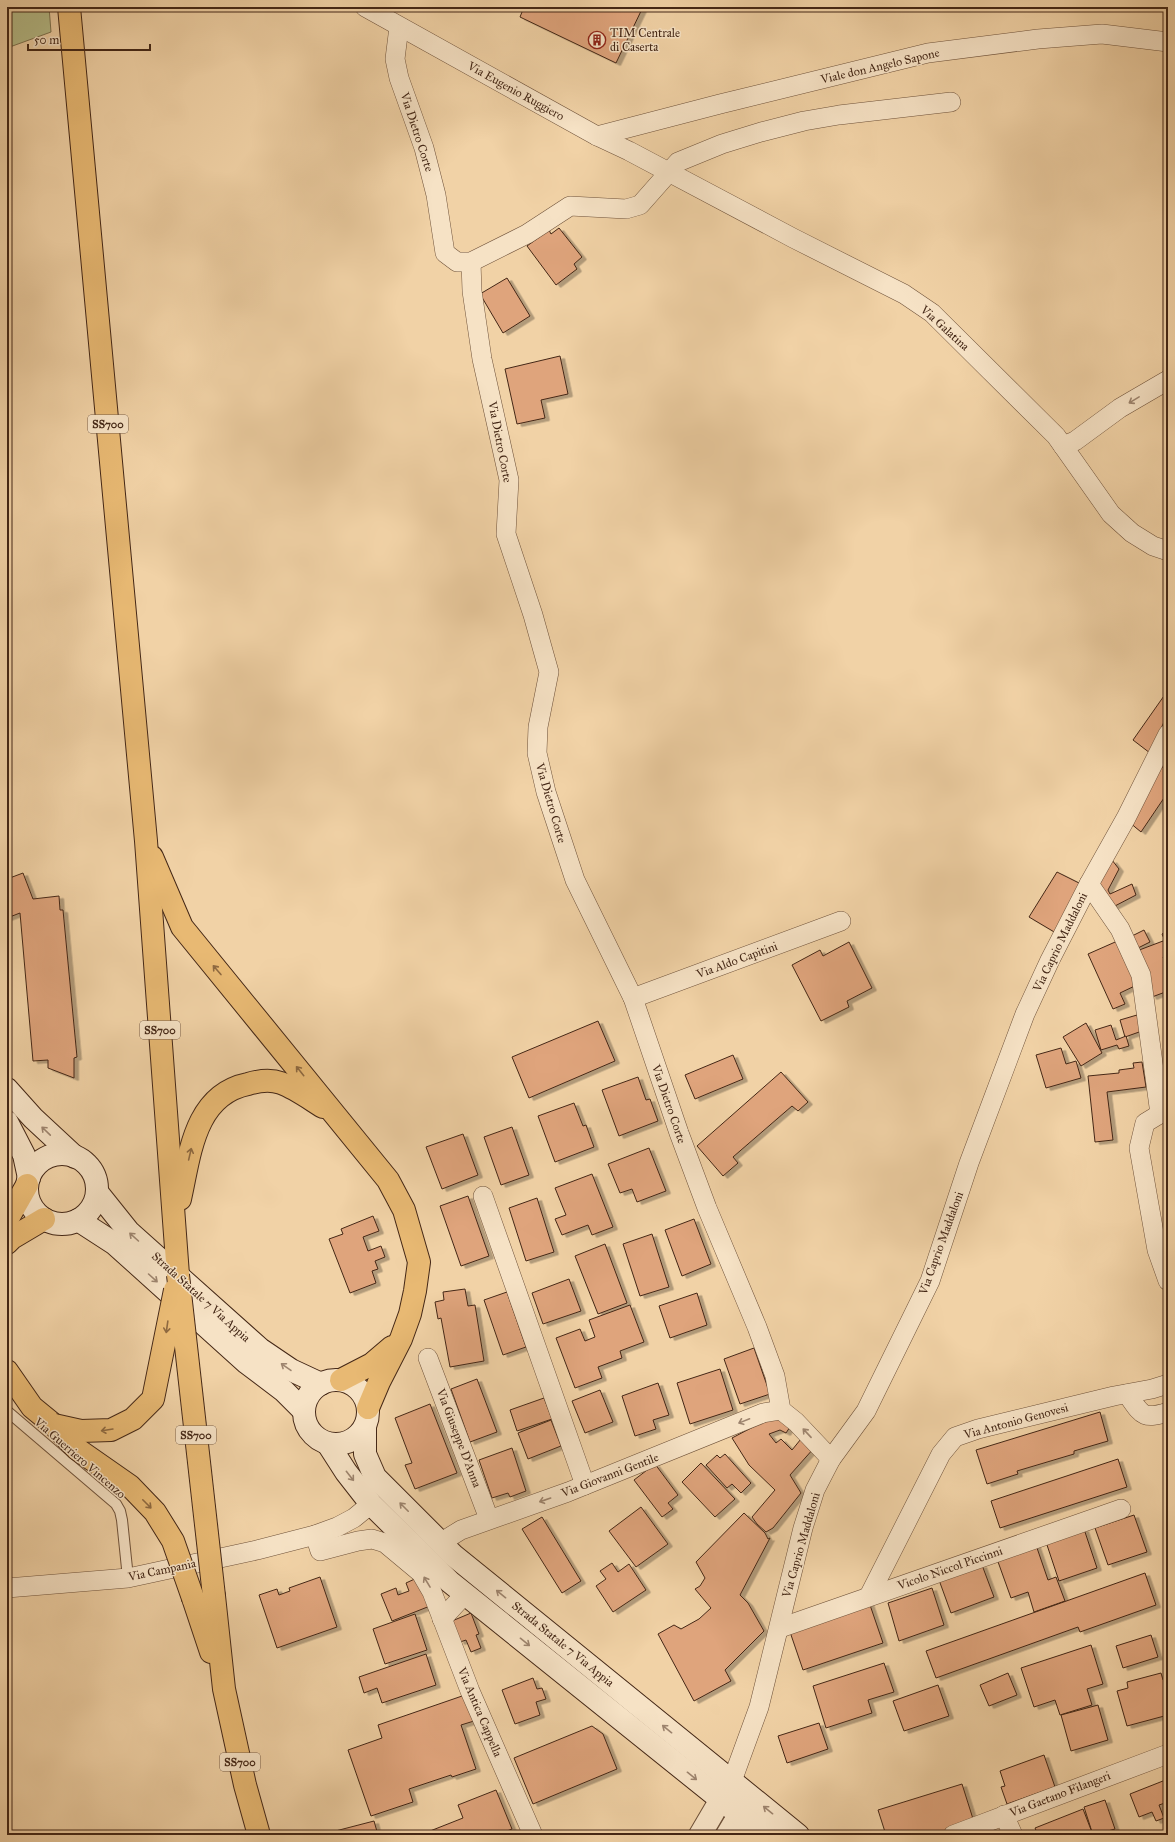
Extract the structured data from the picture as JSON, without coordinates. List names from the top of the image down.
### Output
{
  "streets": {
    "highway": ["SS700"],
    "main road": ["Strada Statale 7 Via Appia"],
    "street": [
      "Viale don Angelo Sapone",
      "Via Eugenio Ruggiero",
      "Via Dietro Corte",
      "Via Galatina",
      "Via Caprio Maddaloni",
      "Via Aldo Capitini",
      "Via Antonio Genovesi",
      "Via Giuseppe D'Anna",
      "Via Giovanni Gentile",
      "Vicolo Niccol Piccinni",
      "Via Campania",
      "Via Antica Cappella",
      "Via Gaetano Filangeri"
    ],
    "lane": ["Via Guerriero Vincenzo"]
  },
  "crossings": [
    ["Viale don Angelo Sapone", "Via Eugenio Ruggiero"],
    ["Via Eugenio Ruggiero", "Via Dietro Corte"],
    ["Via Eugenio Ruggiero", "Via Galatina"],
    ["Via Dietro Corte", "Via Aldo Capitini"],
    ["Via Dietro Corte", "Via Giovanni Gentile"],
    ["SS700", "Strada Statale 7 Via Appia"],
    ["Via Caprio Maddaloni", "Strada Statale 7 Via Appia"],
    ["Via Caprio Maddaloni", "Vicolo Niccol Piccinni"],
    ["Strada Statale 7 Via Appia", "Via Giovanni Gentile"],
    ["Strada Statale 7 Via Appia", "Via Campania"],
    ["Via Antonio Genovesi", "Vicolo Niccol Piccinni"],
    ["Via Giuseppe D'Anna", "Via Giovanni Gentile"],
    ["Via Guerriero Vincenzo", "Via Campania"]
  ],
  "one_way": ["Via Giovanni Gentile"],
  "places": {
    "building": ["TIM Centrale di Caserta"]
  },
  "scale_bar": "50 m"
}
